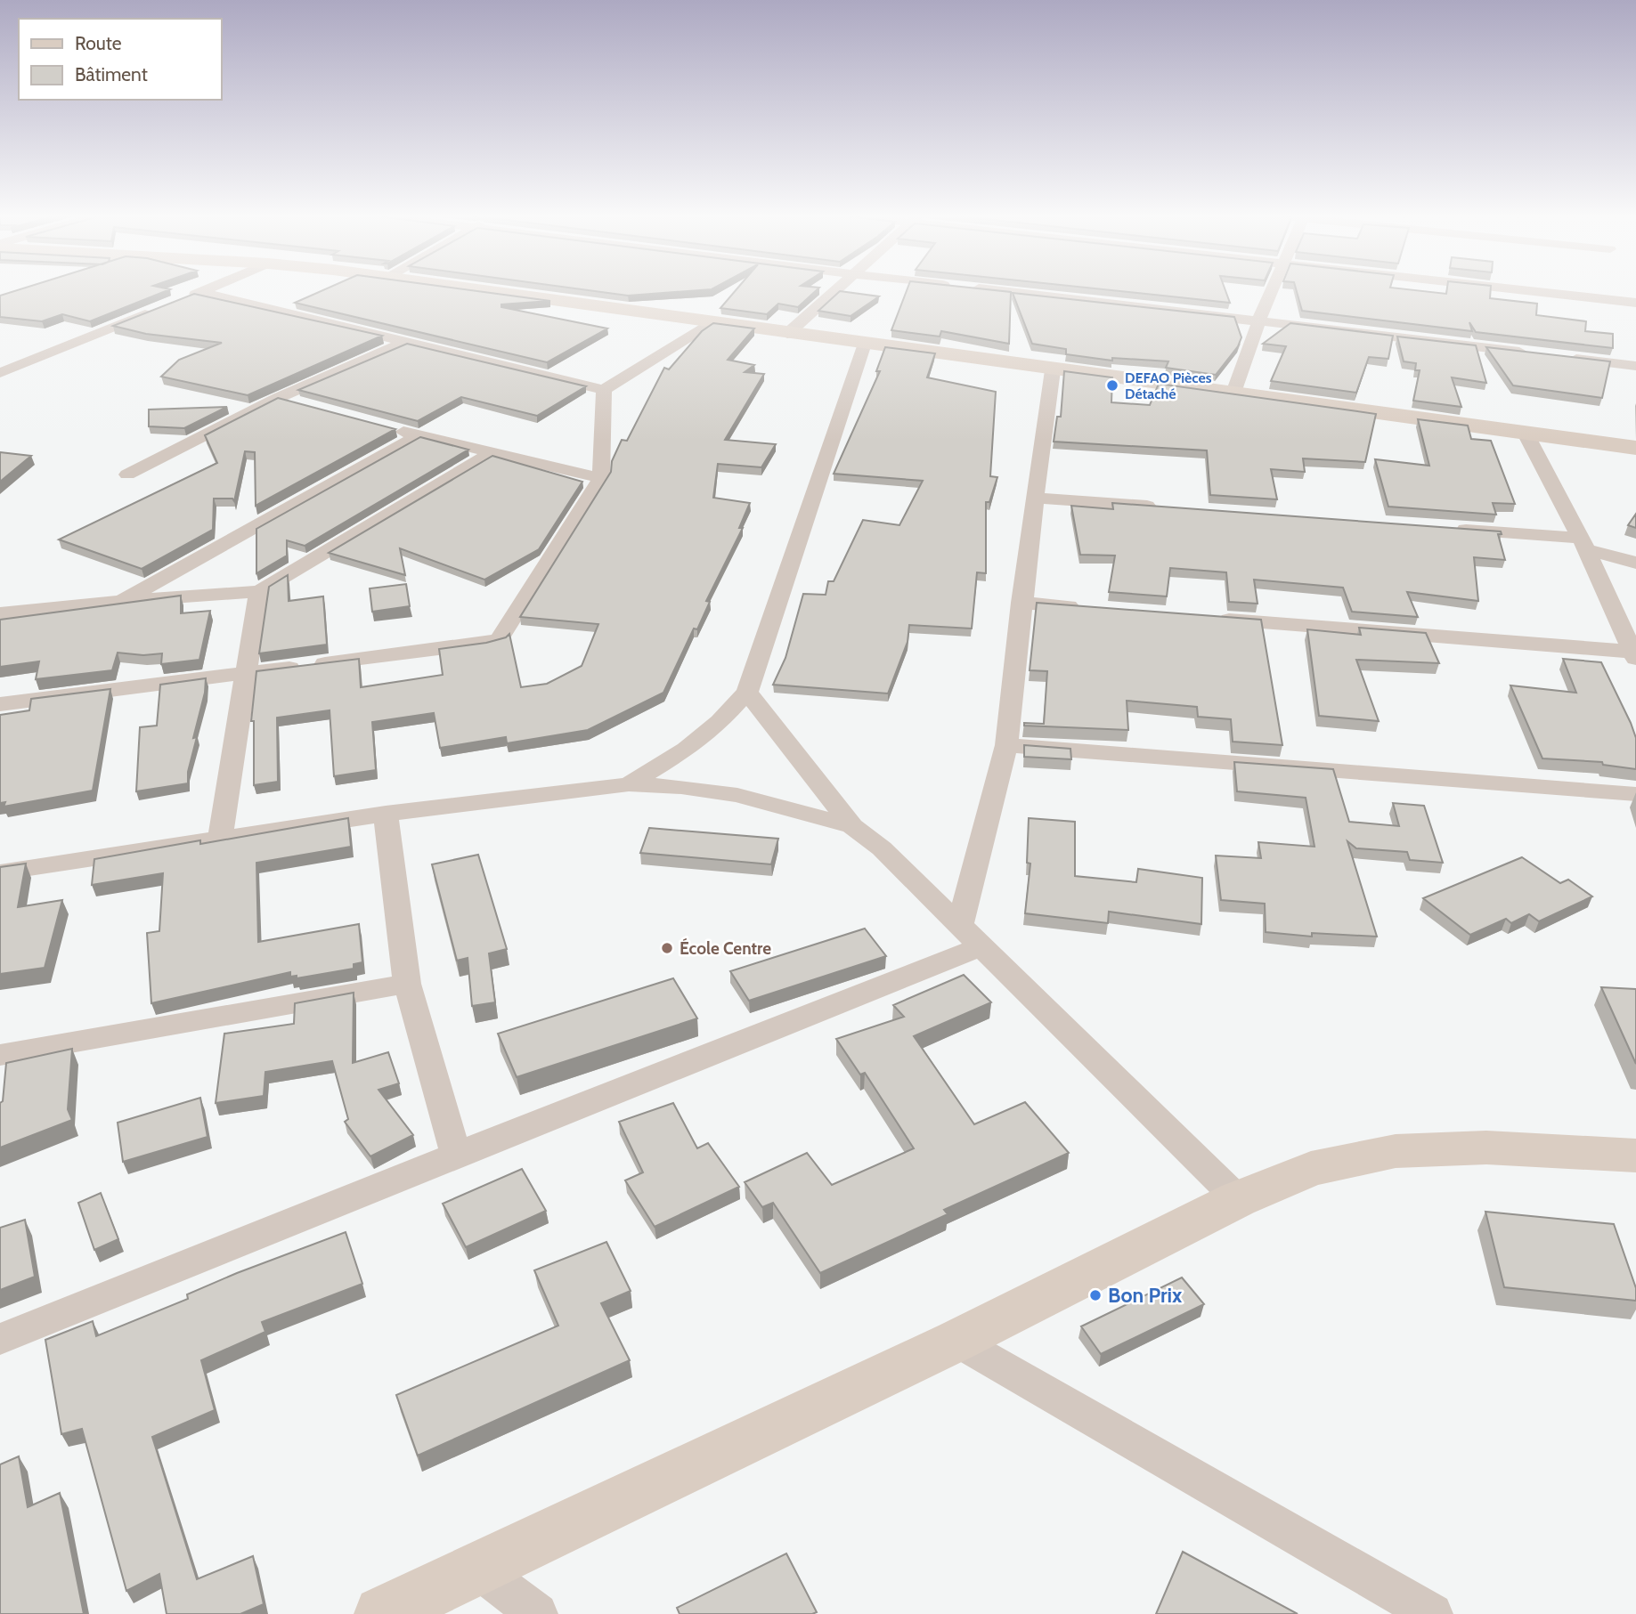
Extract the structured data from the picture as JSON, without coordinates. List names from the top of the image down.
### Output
{
  "places": ["DEFAO Pièces Détaché", "École Centre", "Bon Prix"],
  "legend": ["Route", "Bâtiment"]
}
